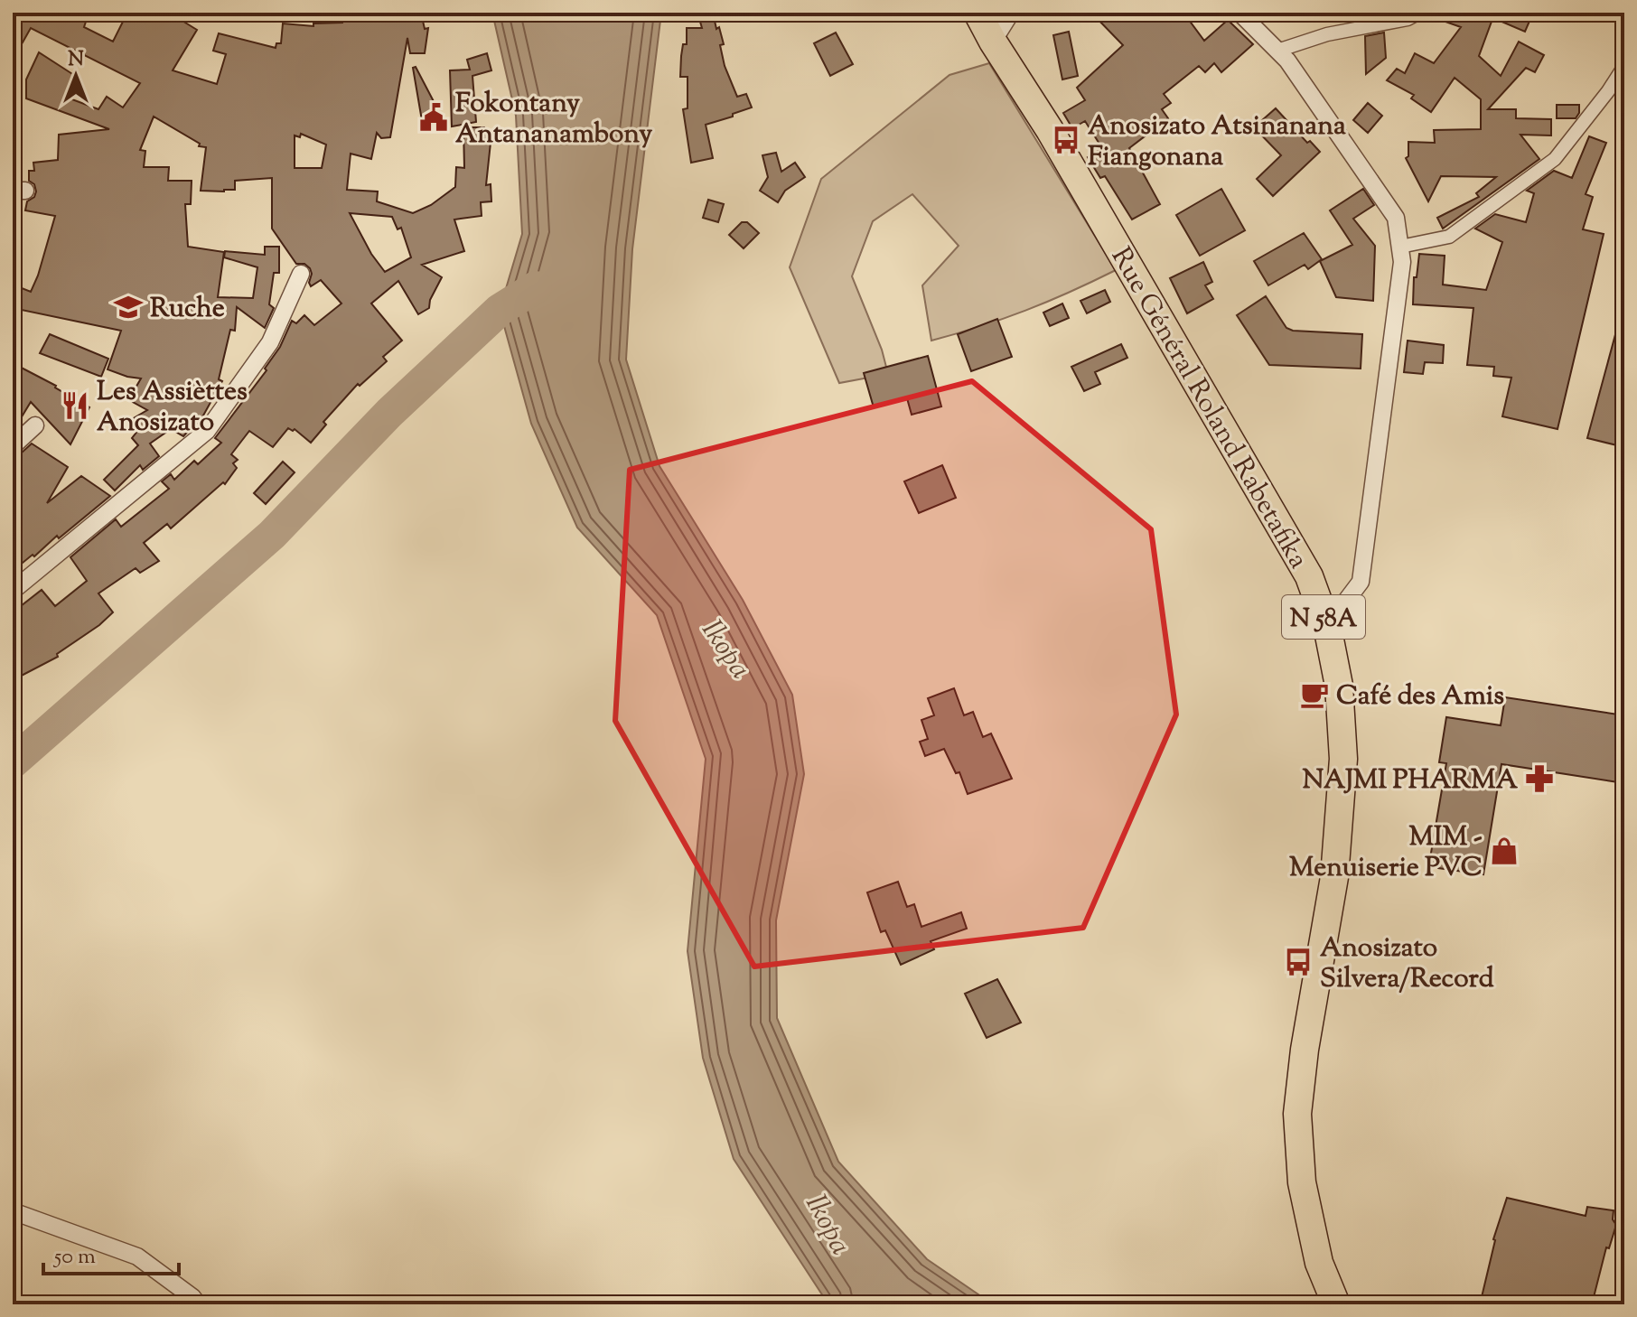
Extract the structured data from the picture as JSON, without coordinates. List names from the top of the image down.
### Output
{
  "streets": {
    "main road": ["Rue Général Roland Rabetafika", "N 58A"]
  },
  "water": ["Ikopa"],
  "places": {
    "public building": ["Fokontany Antananambony"],
    "bus stop": ["Anosizato Atsinanana Fiangonana", "Anosizato Silvera/Record"],
    "school or university": ["Ruche"],
    "restaurant": ["Les Assièttes Anosizato"],
    "cafe": ["Café des Amis"],
    "pharmacy": ["NAJMI PHARMA"],
    "shop": ["MIM - Menuiserie PVC"]
  },
  "scale_bar": "50 m",
  "north": "top"
}
